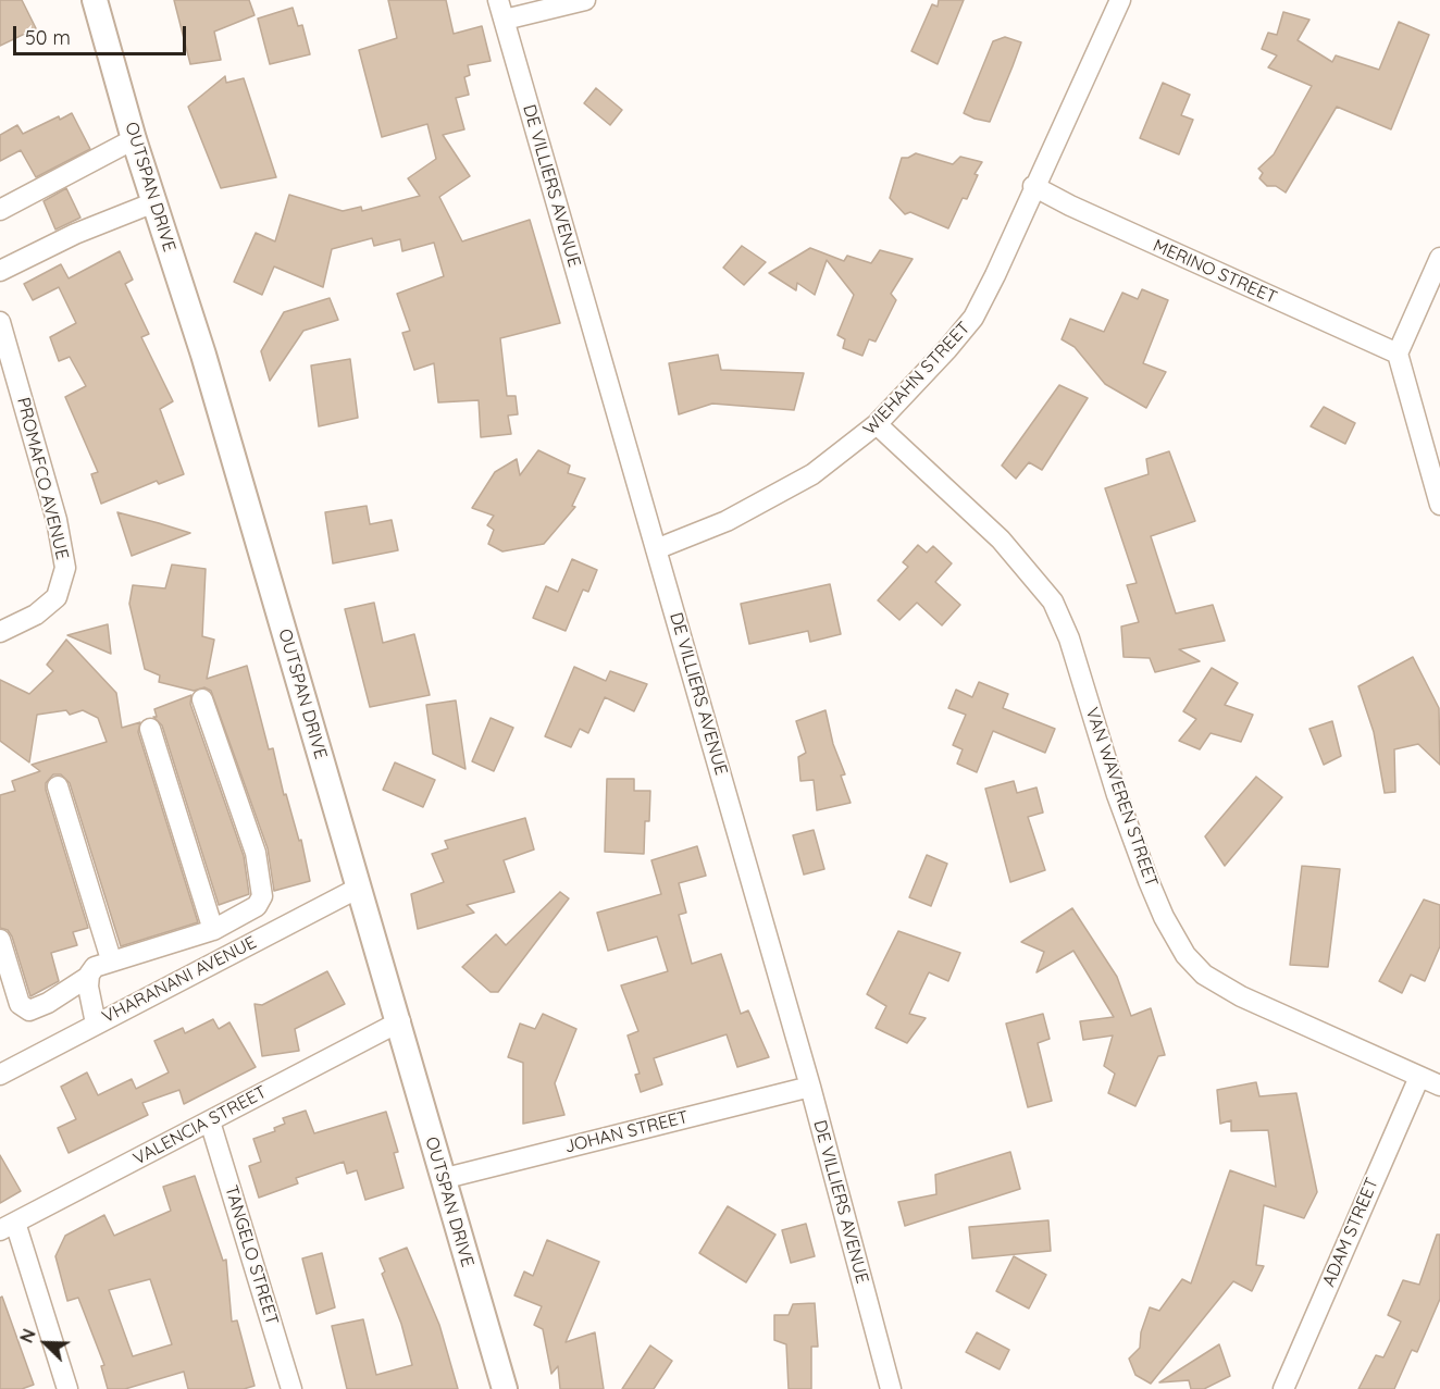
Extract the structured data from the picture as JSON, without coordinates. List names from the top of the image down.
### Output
{
  "streets": {
    "street": [
      "DE VILLIERS AVENUE",
      "OUTSPAN DRIVE",
      "MERINO STREET",
      "WIEHAHN STREET",
      "PROMAFCO AVENUE",
      "VAN WAVEREN STREET",
      "VHARANANI AVENUE",
      "VALENCIA STREET",
      "JOHAN STREET",
      "ADAM STREET",
      "TANGELO STREET"
    ]
  },
  "crossings": [
    ["DE VILLIERS AVENUE", "WIEHAHN STREET"],
    ["DE VILLIERS AVENUE", "JOHAN STREET"],
    ["OUTSPAN DRIVE", "VHARANANI AVENUE"],
    ["OUTSPAN DRIVE", "VALENCIA STREET"],
    ["OUTSPAN DRIVE", "JOHAN STREET"],
    ["MERINO STREET", "WIEHAHN STREET"],
    ["WIEHAHN STREET", "VAN WAVEREN STREET"],
    ["VAN WAVEREN STREET", "ADAM STREET"],
    ["VALENCIA STREET", "TANGELO STREET"]
  ],
  "scale_bar": "50 m",
  "north": "top left"
}
